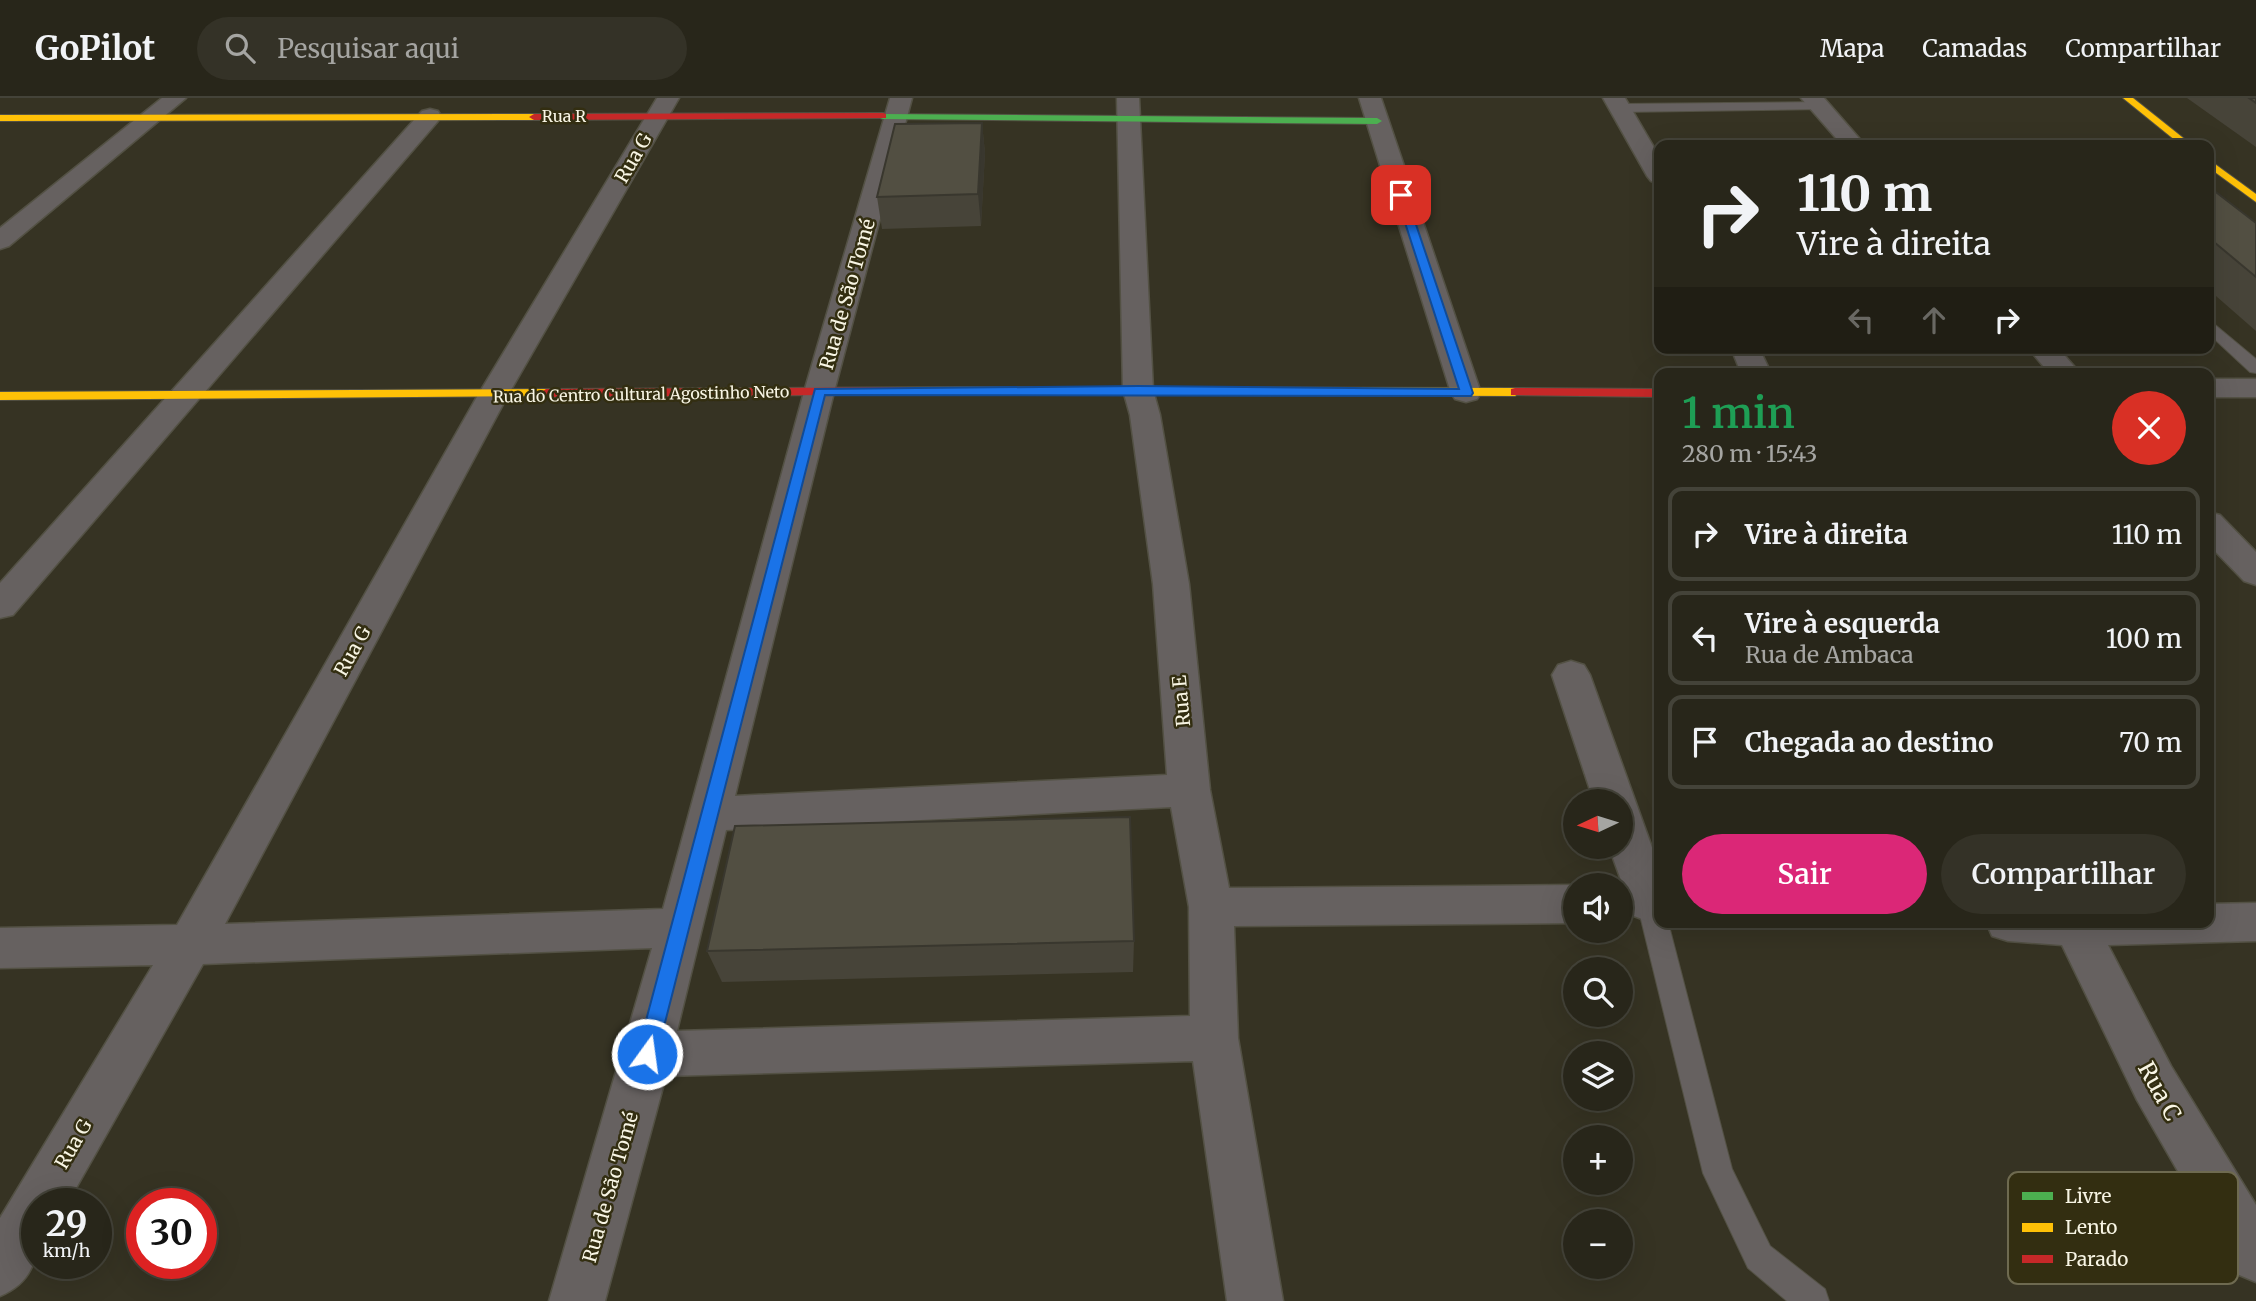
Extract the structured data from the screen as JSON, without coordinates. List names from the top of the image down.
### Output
{
  "streets": {
    "street": [
      "Rua R",
      "Rua G",
      "Rua de São Tomé",
      "Rua do Centro Cultural Agostinho Neto",
      "Rua E",
      "Rua C"
    ]
  },
  "crossings": [
    ["Rua R", "Rua G"],
    ["Rua R", "Rua de São Tomé"],
    ["Rua R", "Rua E"],
    ["Rua G", "Rua do Centro Cultural Agostinho Neto"],
    ["Rua de São Tomé", "Rua do Centro Cultural Agostinho Neto"],
    ["Rua do Centro Cultural Agostinho Neto", "Rua E"]
  ],
  "legend": ["Livre", "Lento", "Parado"],
  "north": "left",
  "page": {
    "header": "GoPilot",
    "search": "Pesquisar aqui",
    "nav": ["Mapa", "Camadas", "Compartilhar"],
    "turn": ["110 m", "Vire à direita"],
    "heading": ["1 min", "280 m · 15:43"],
    "list": [
      {
        "name": "Vire à direita",
        "value": "110 m"
      },
      {
        "name": "Vire à esquerda",
        "note": "Rua de Ambaca",
        "value": "100 m"
      },
      {
        "name": "Chegada ao destino",
        "value": "70 m"
      }
    ],
    "map_buttons": ["+", "−"],
    "buttons": ["Sair", "Compartilhar"],
    "speed": "29 km/h",
    "limit": "30"
  }
}
